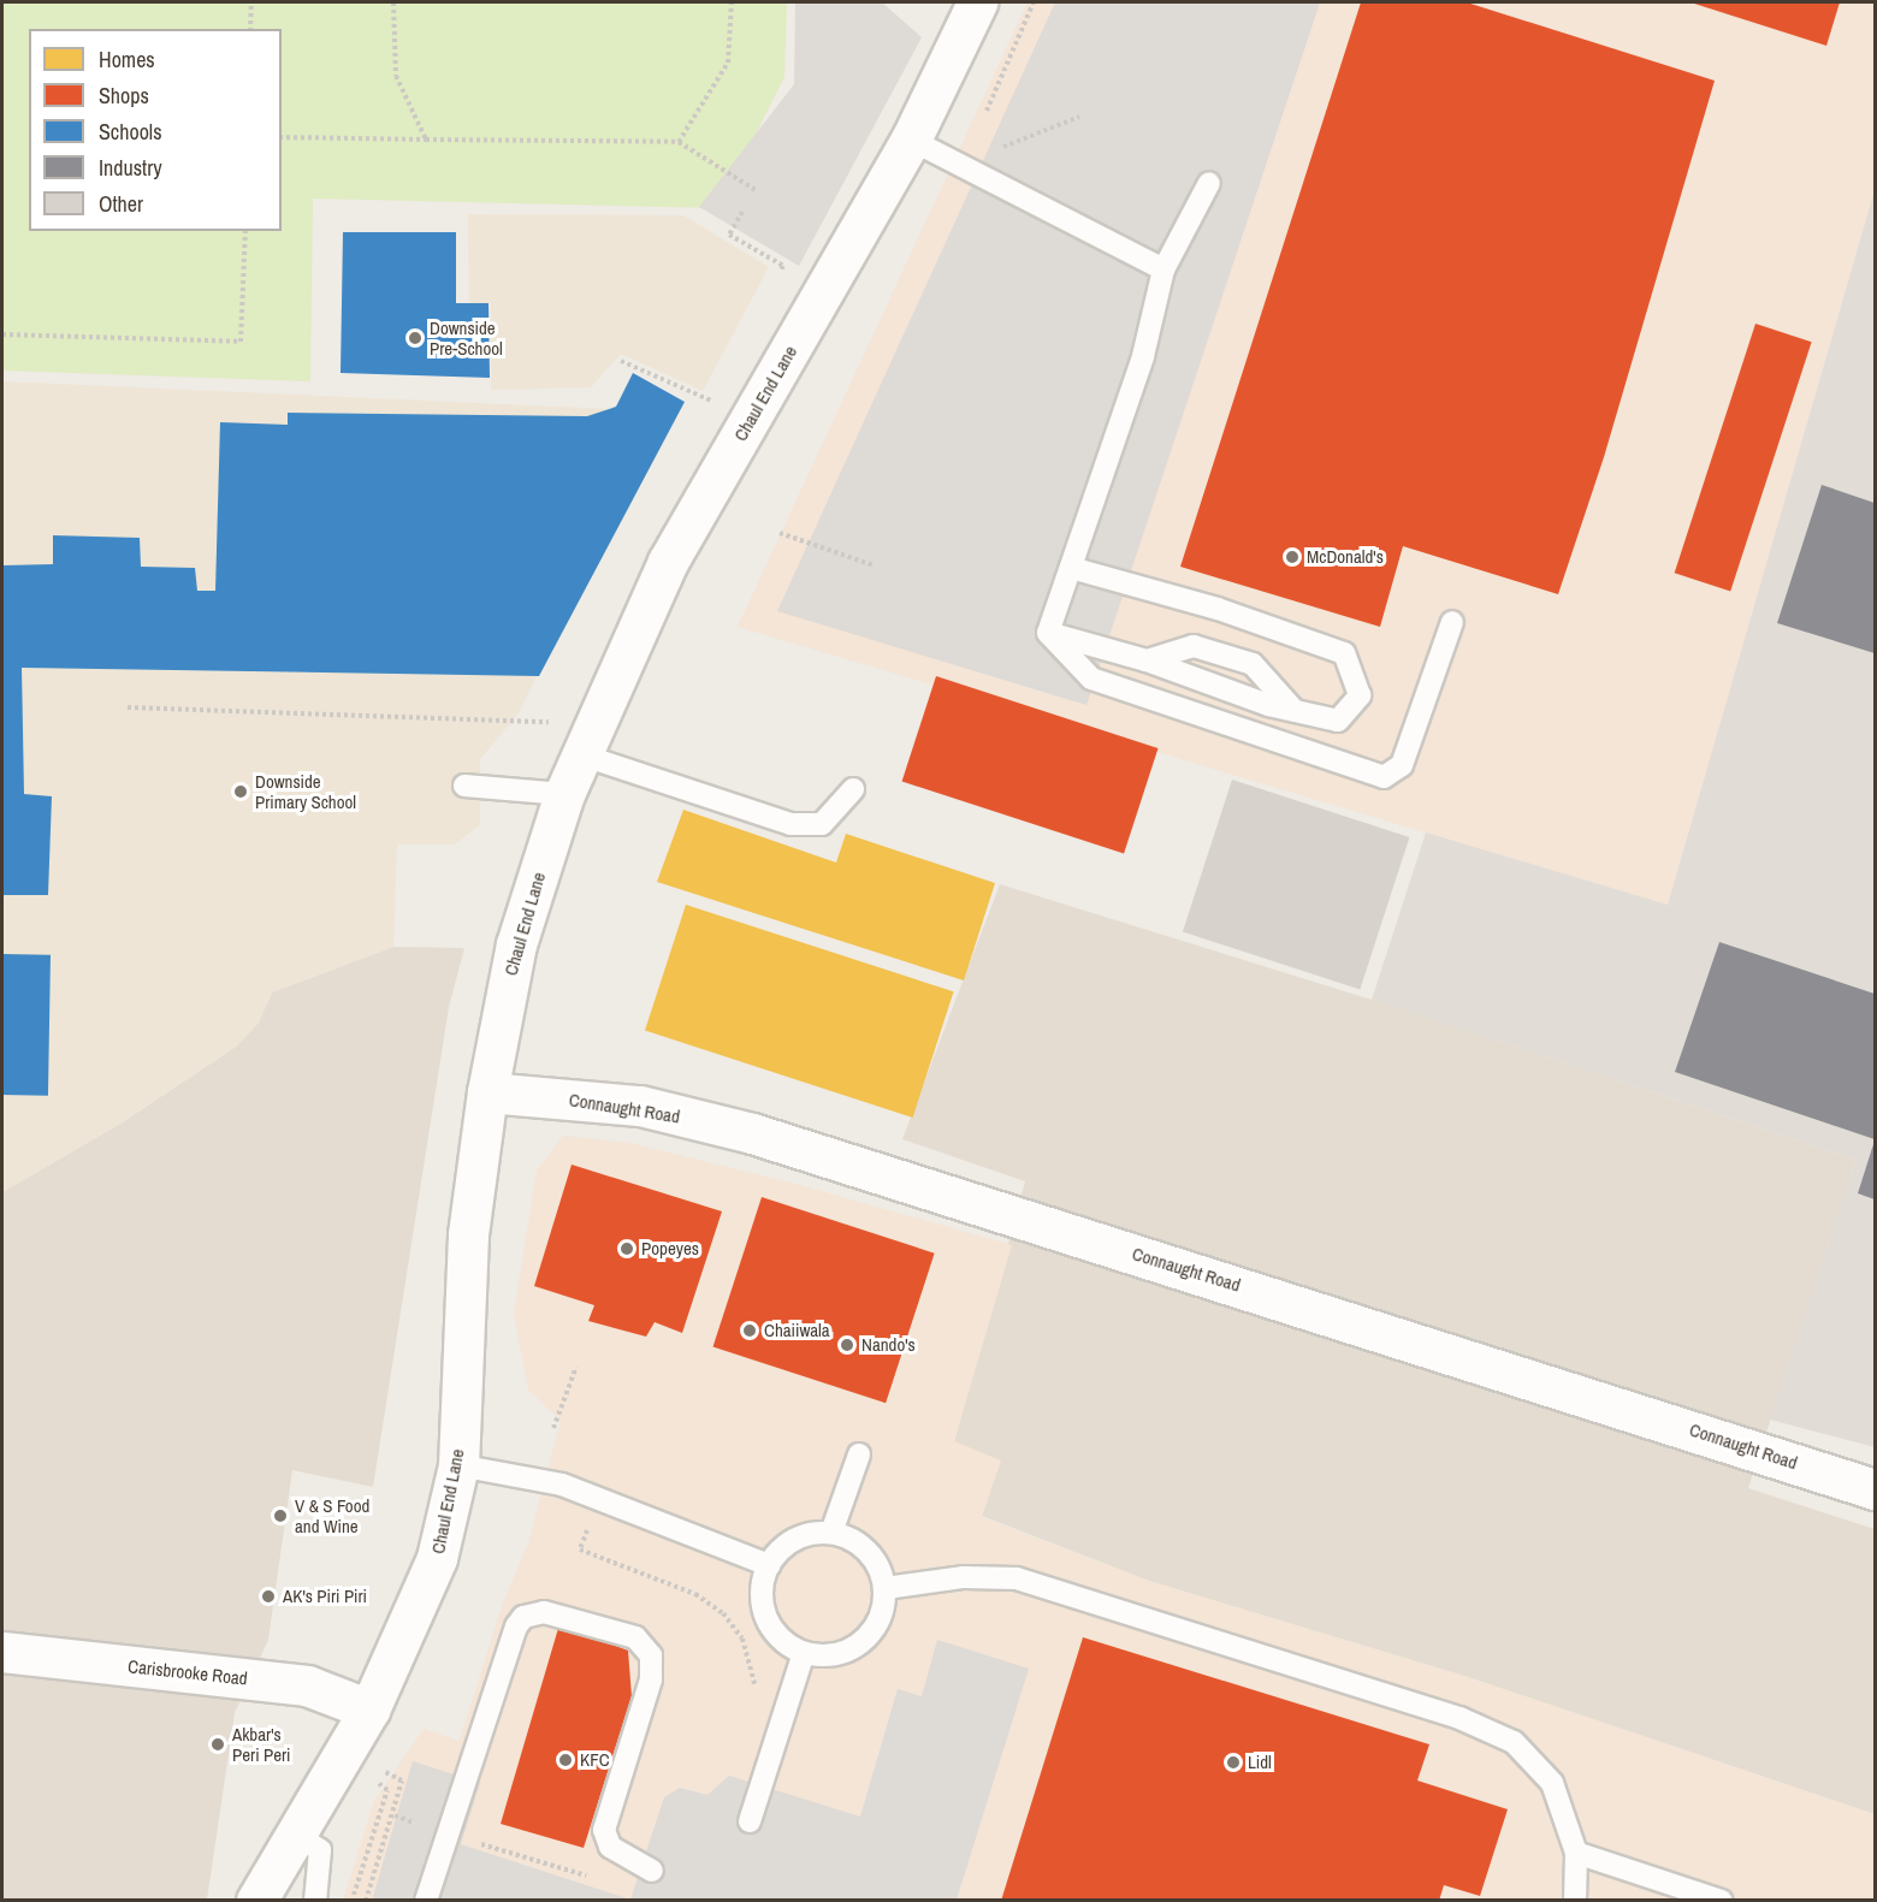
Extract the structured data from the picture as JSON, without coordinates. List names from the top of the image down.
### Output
{
  "streets": {
    "street": ["Chaul End Lane", "Connaught Road", "Carisbrooke Road"]
  },
  "crossings": [
    ["Chaul End Lane", "Connaught Road"],
    ["Chaul End Lane", "Carisbrooke Road"]
  ],
  "places": [
    "Downside Pre-School",
    "McDonald's",
    "Downside Primary School",
    "Popeyes",
    "Chaiiwala",
    "Nando's",
    "V & S Food and Wine",
    "AK's Piri Piri",
    "Akbar's Peri Peri",
    "KFC",
    "Lidl"
  ],
  "legend": [
    "Homes",
    "Shops",
    "Schools",
    "Industry",
    "Other"
  ]
}
